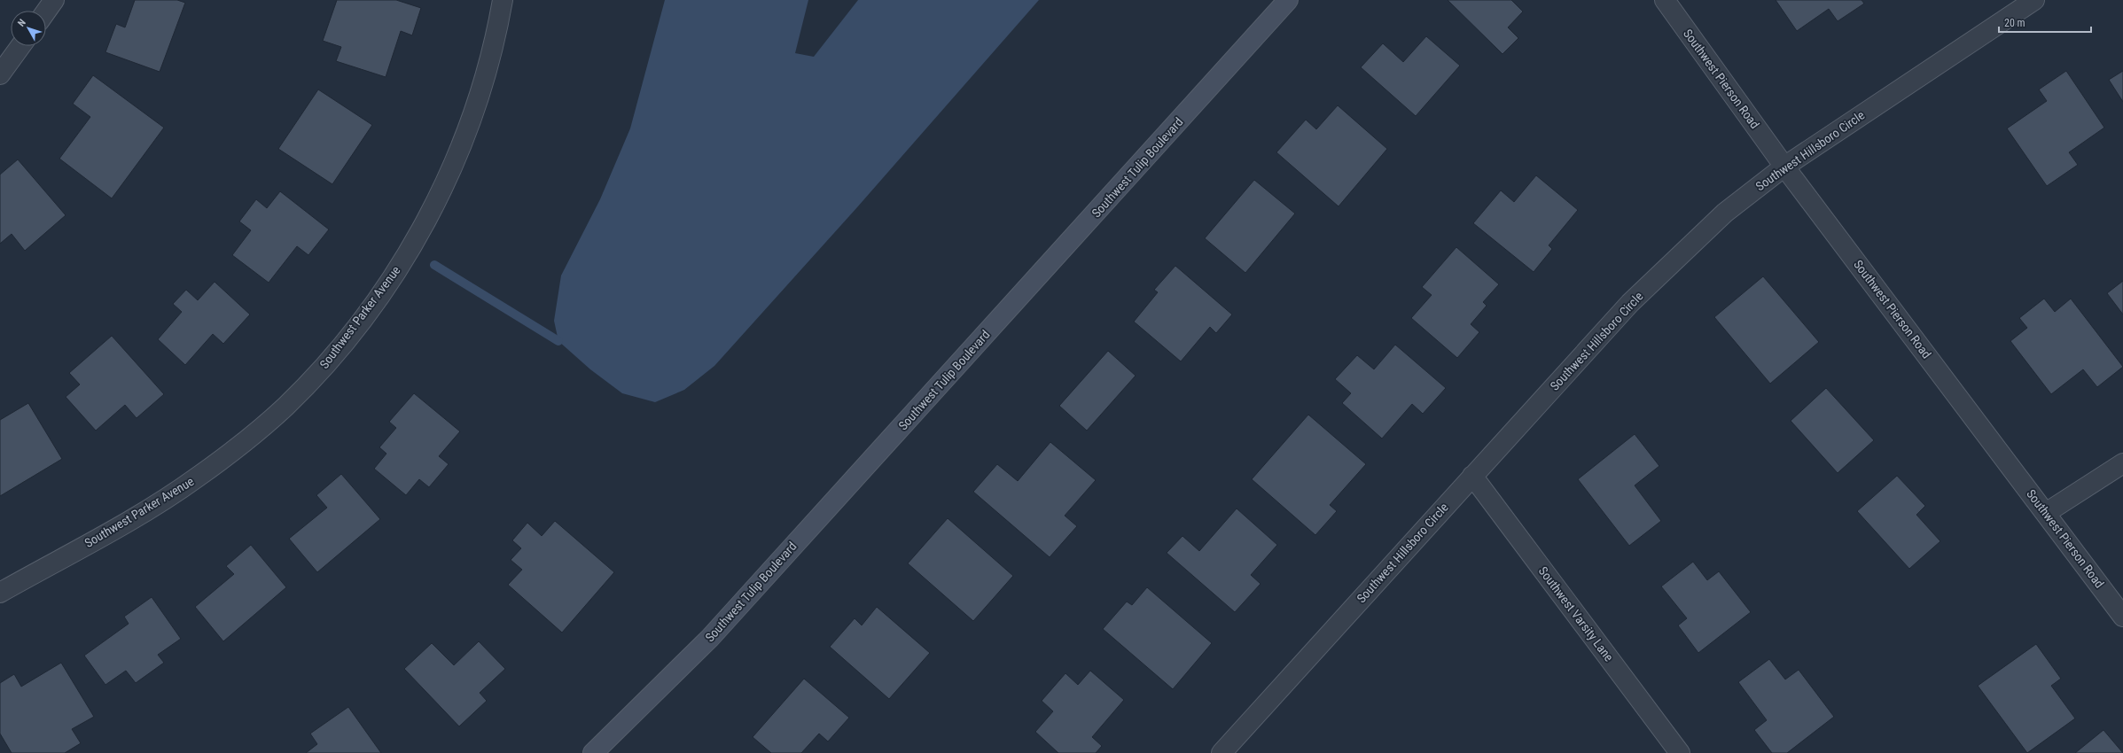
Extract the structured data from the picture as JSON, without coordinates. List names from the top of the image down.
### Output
{
  "streets": {
    "street": [
      "Southwest Pierson Road",
      "Southwest Hillsboro Circle",
      "Southwest Tulip Boulevard",
      "Southwest Parker Avenue",
      "Southwest Varsity Lane"
    ]
  },
  "crossings": [
    ["Southwest Pierson Road", "Southwest Hillsboro Circle"],
    ["Southwest Hillsboro Circle", "Southwest Varsity Lane"]
  ],
  "scale_bar": "20 m",
  "north": "top left"
}
